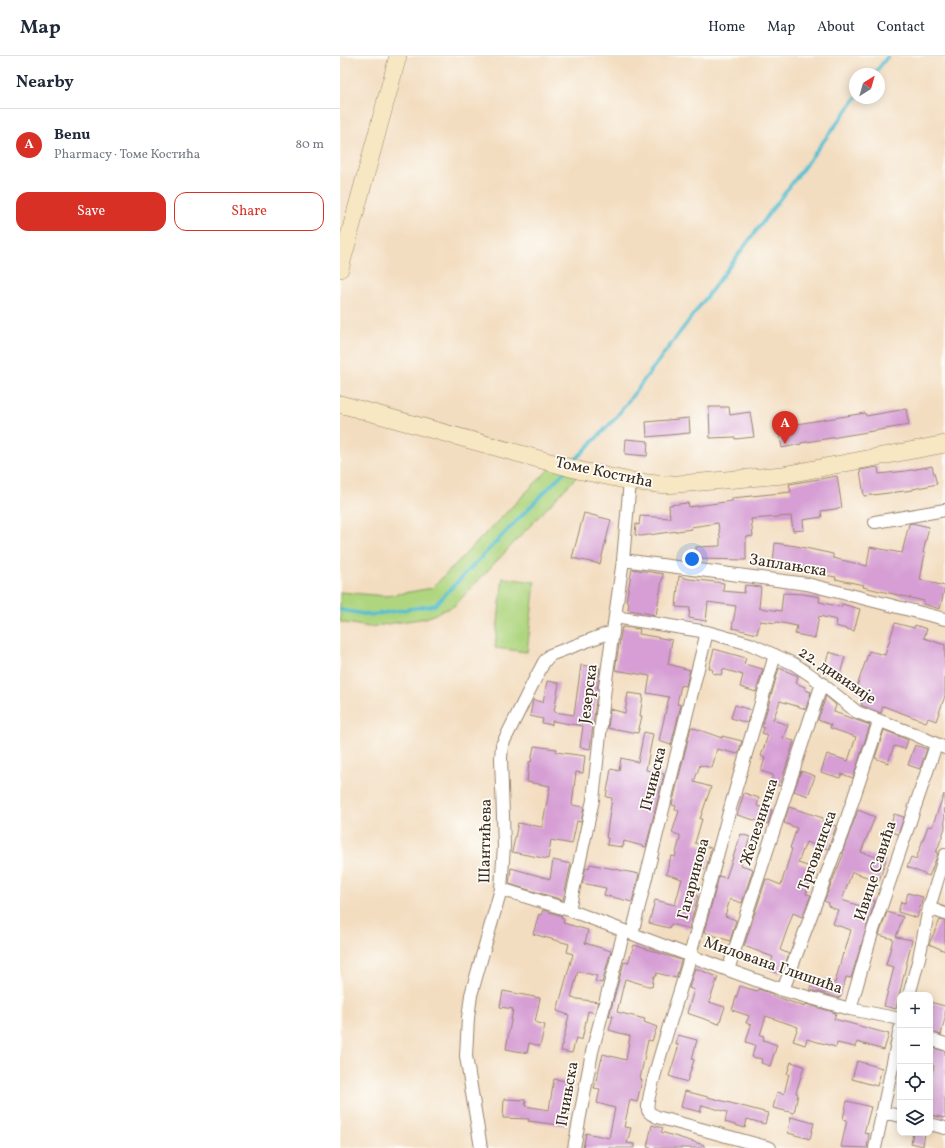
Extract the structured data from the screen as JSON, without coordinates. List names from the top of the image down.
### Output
{
  "streets": {
    "street": [
      "Томе Костића",
      "Заплањска",
      "22. дивизије",
      "Језерска",
      "Пчињска",
      "Железничка",
      "Шантићева",
      "Трговинска",
      "Ивице Савића",
      "Гагаринова",
      "Милована Глишића"
    ]
  },
  "crossings": [
    ["Томе Костића", "Језерска"],
    ["Заплањска", "Језерска"],
    ["22. дивизије", "Језерска"],
    ["22. дивизије", "Пчињска"],
    ["22. дивизије", "Железничка"],
    ["22. дивизије", "Трговинска"],
    ["22. дивизије", "Ивице Савића"],
    ["22. дивизије", "Гагаринова"],
    ["Језерска", "Шантићева"],
    ["Језерска", "Милована Глишића"],
    ["Пчињска", "Милована Глишића"],
    ["Железничка", "Милована Глишића"],
    ["Шантићева", "Милована Глишића"],
    ["Трговинска", "Милована Глишића"],
    ["Ивице Савића", "Милована Глишића"],
    ["Гагаринова", "Милована Глишића"]
  ],
  "north": "top right",
  "page": {
    "header": "Map",
    "nav": [
      "Home",
      "Map",
      "About",
      "Contact"
    ],
    "heading": "Nearby",
    "list": [
      {
        "mark": "A",
        "name": "Benu",
        "note": "Pharmacy · Томе Костића",
        "value": "80 m"
      }
    ],
    "buttons": ["Save", "Share"],
    "pins": "A",
    "map_buttons": ["+", "−"]
  }
}
